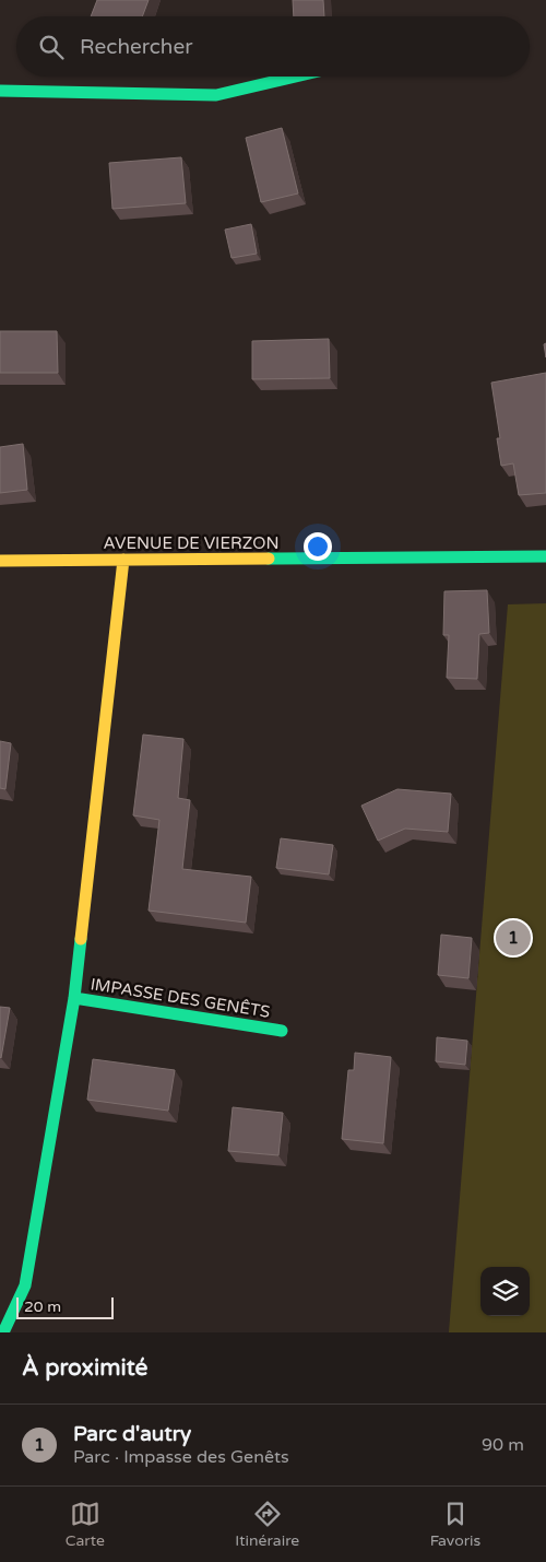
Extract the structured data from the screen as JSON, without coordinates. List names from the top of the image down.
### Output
{
  "streets": {
    "street": ["AVENUE DE VIERZON", "IMPASSE DES GENÊTS"]
  },
  "scale_bar": "20 m",
  "page": {
    "search": "Rechercher",
    "pins": "1",
    "scale": "20 m",
    "heading": "À proximité",
    "list": [
      {
        "mark": "1",
        "name": "Parc d'autry",
        "note": "Parc · Impasse des Genêts",
        "value": "90 m"
      }
    ],
    "nav": ["Carte", "Itinéraire", "Favoris"]
  }
}
